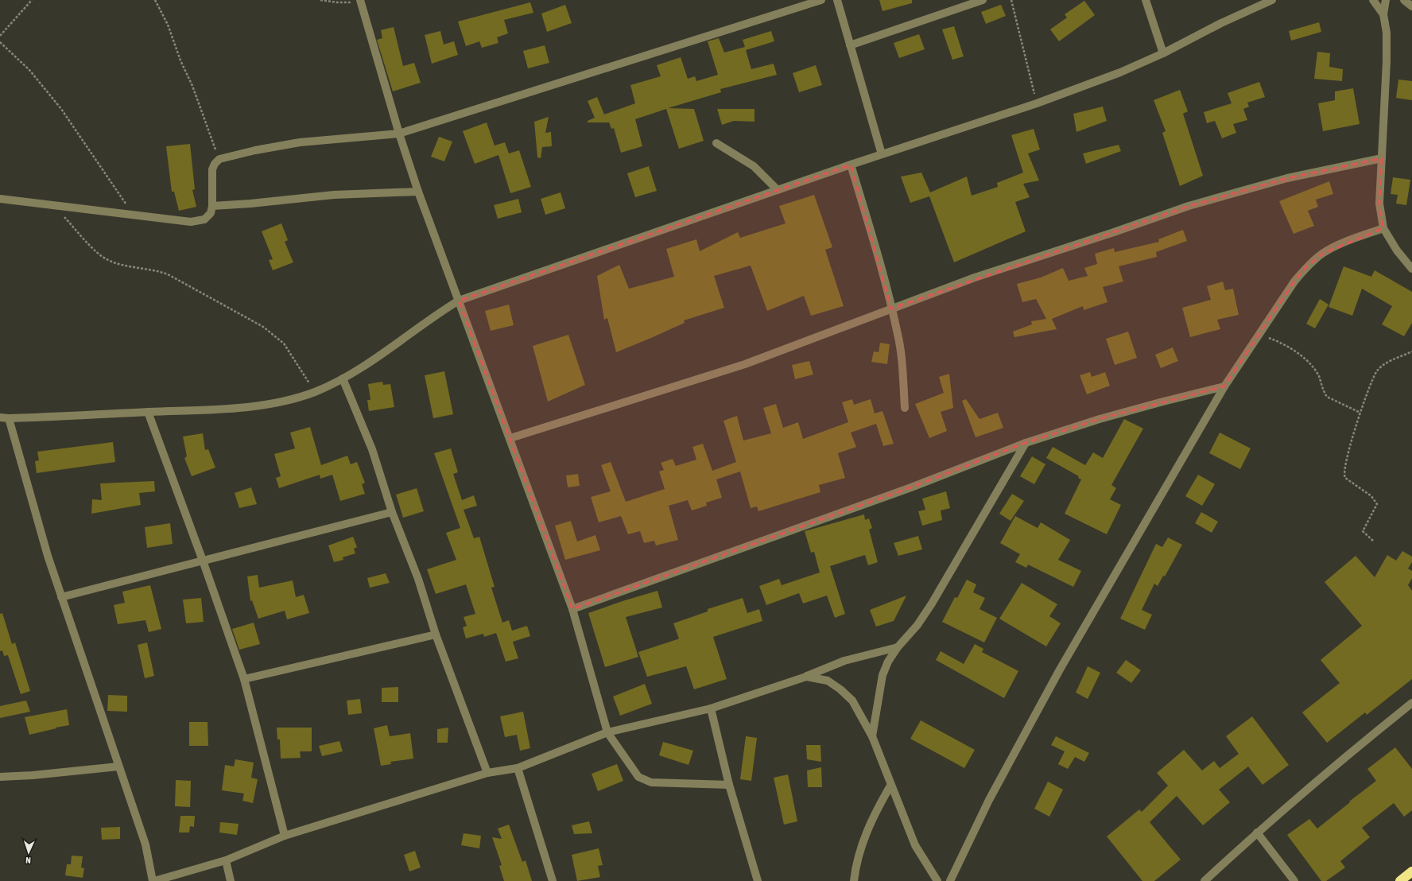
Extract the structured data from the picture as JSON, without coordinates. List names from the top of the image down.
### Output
{
  "north": "bottom"
}
